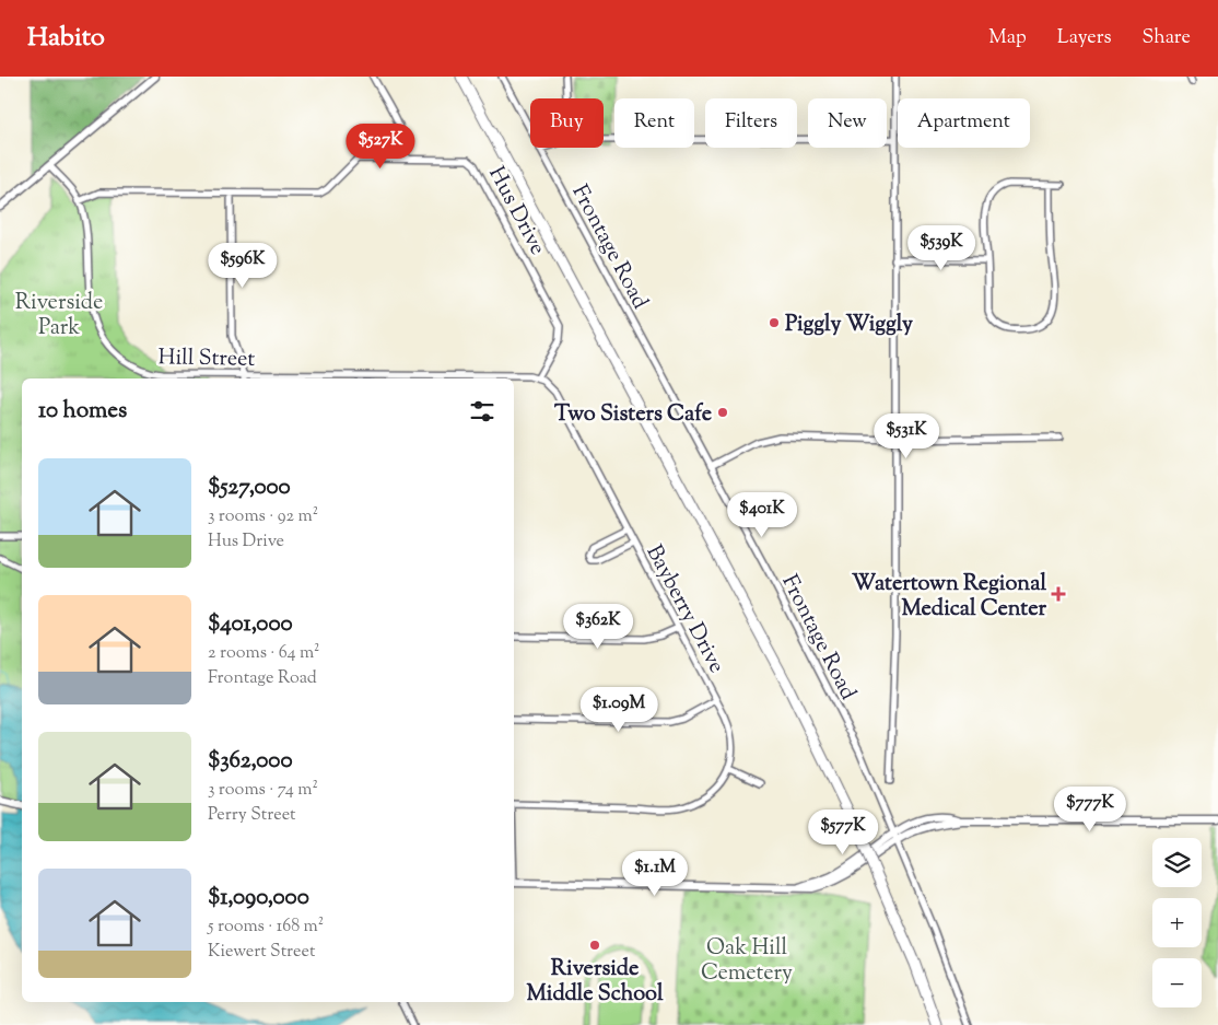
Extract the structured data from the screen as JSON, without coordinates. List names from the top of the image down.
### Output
{
  "streets": {
    "street": [
      "Hus Drive",
      "Frontage Road",
      "Hill Street",
      "Bayberry Drive"
    ]
  },
  "crossings": [
    ["Hus Drive", "Hill Street"],
    ["Hus Drive", "Bayberry Drive"]
  ],
  "parks": ["Riverside Park", "Oak Hill Cemetery"],
  "places": {
    "other": ["Piggly Wiggly", "Two Sisters Cafe", "Riverside Middle School"],
    "health": ["Watertown Regional Medical Center"]
  },
  "page": {
    "header": "Habito",
    "nav": ["Map", "Layers", "Share"],
    "chip": [
      "Buy",
      "Rent",
      "Filters",
      "New",
      "Apartment"
    ],
    "price": [
      "$527K",
      "$539K",
      "$596K",
      "$531K",
      "$401K",
      "$362K",
      "$1.09M",
      "$777K",
      "$577K",
      "$1.1M"
    ],
    "heading": "10 homes",
    "list": [
      {
        "name": "$527,000",
        "note": "3 rooms · 92 m² · Hus Drive"
      },
      {
        "name": "$401,000",
        "note": "2 rooms · 64 m² · Frontage Road"
      },
      {
        "name": "$362,000",
        "note": "3 rooms · 74 m² · Perry Street"
      },
      {
        "name": "$1,090,000",
        "note": "5 rooms · 168 m² · Kiewert Street"
      }
    ],
    "map_buttons": ["+", "−"]
  }
}
